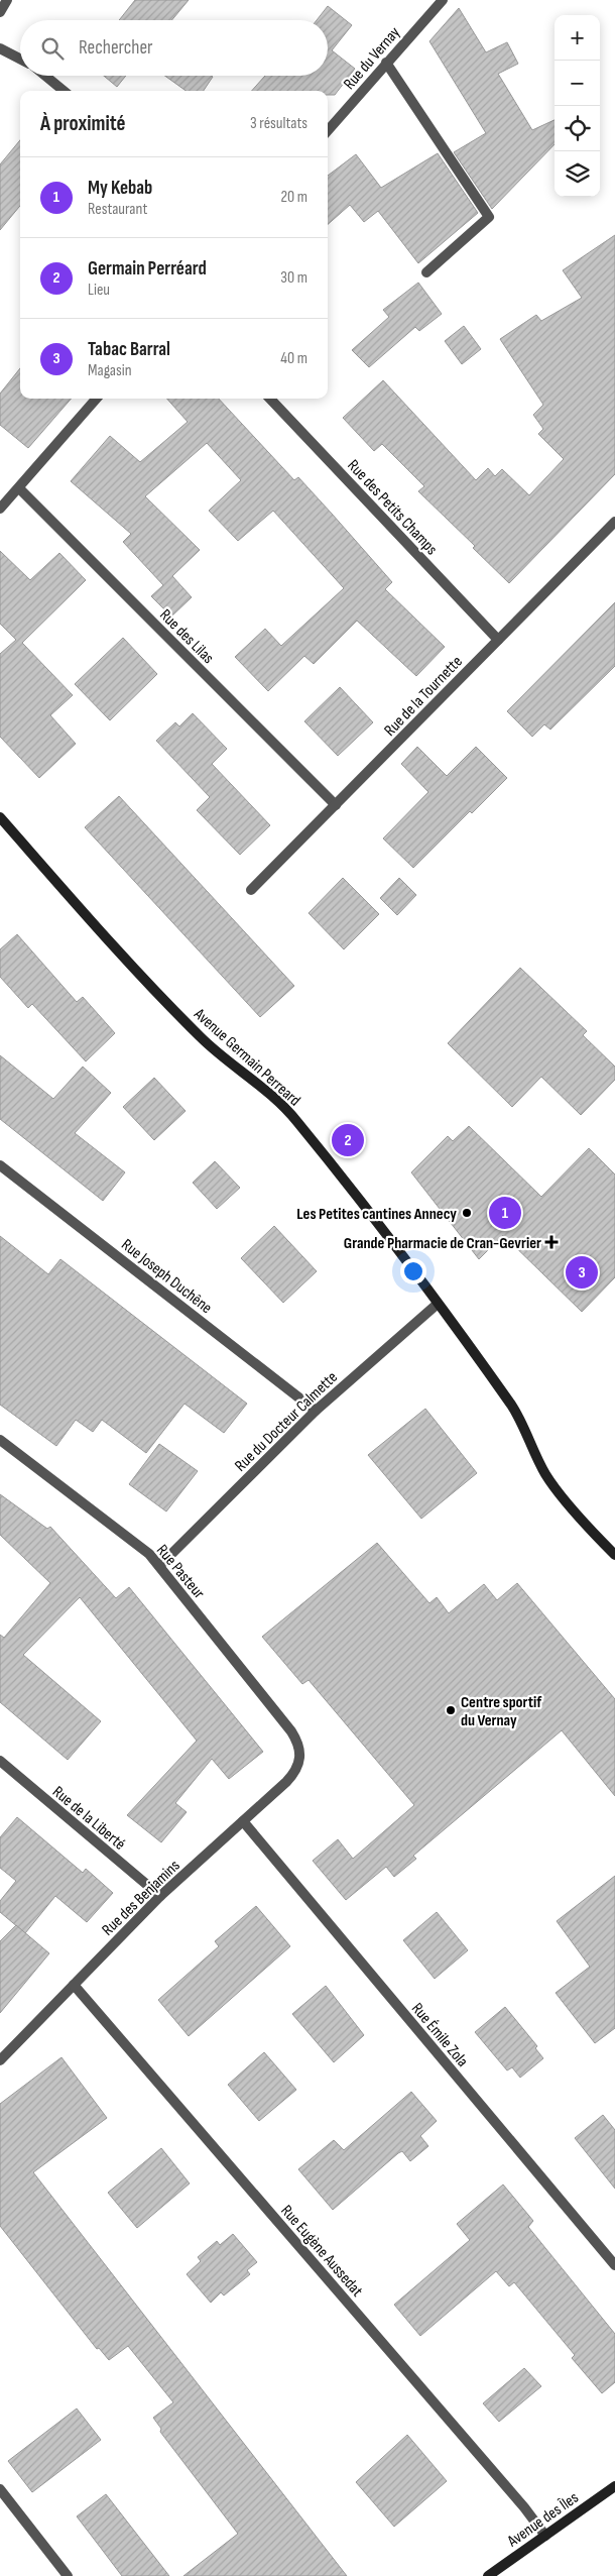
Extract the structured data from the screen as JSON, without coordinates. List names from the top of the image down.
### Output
{
  "streets": {
    "main road": ["Avenue Germain Perreard", "Avenue des Îles"],
    "street": [
      "Rue du Vernay",
      "Rue des Petits Champs",
      "Rue des Lilas",
      "Rue de la Tournette",
      "Rue Joseph Duchêne",
      "Rue du Docteur Calmette",
      "Rue Pasteur",
      "Rue de la Liberté",
      "Rue des Benjamins",
      "Rue Émile Zola",
      "Rue Eugène Aussedat"
    ]
  },
  "crossings": [
    ["Rue des Petits Champs", "Rue de la Tournette"],
    ["Rue des Lilas", "Rue de la Tournette"],
    ["Avenue Germain Perreard", "Rue du Docteur Calmette"],
    ["Rue Joseph Duchêne", "Rue du Docteur Calmette"],
    ["Rue du Docteur Calmette", "Rue Pasteur"],
    ["Rue Pasteur", "Rue des Benjamins"],
    ["Rue de la Liberté", "Rue des Benjamins"],
    ["Rue des Benjamins", "Rue Émile Zola"],
    ["Rue des Benjamins", "Rue Eugène Aussedat"],
    ["Rue Eugène Aussedat", "Avenue des Îles"]
  ],
  "places": {
    "other": ["Les Petites cantines Annecy", "Centre sportif du Vernay"],
    "health": ["Grande Pharmacie de Cran-Gevrier"]
  },
  "page": {
    "map_buttons": ["+", "−"],
    "search": "Rechercher",
    "heading": ["À proximité", "3 résultats"],
    "list": [
      {
        "mark": "1",
        "name": "My Kebab",
        "note": "Restaurant",
        "value": "20 m"
      },
      {
        "mark": "2",
        "name": "Germain Perréard",
        "note": "Lieu",
        "value": "30 m"
      },
      {
        "mark": "3",
        "name": "Tabac Barral",
        "note": "Magasin",
        "value": "40 m"
      }
    ],
    "pins": ["2", "1", "3"]
  }
}
